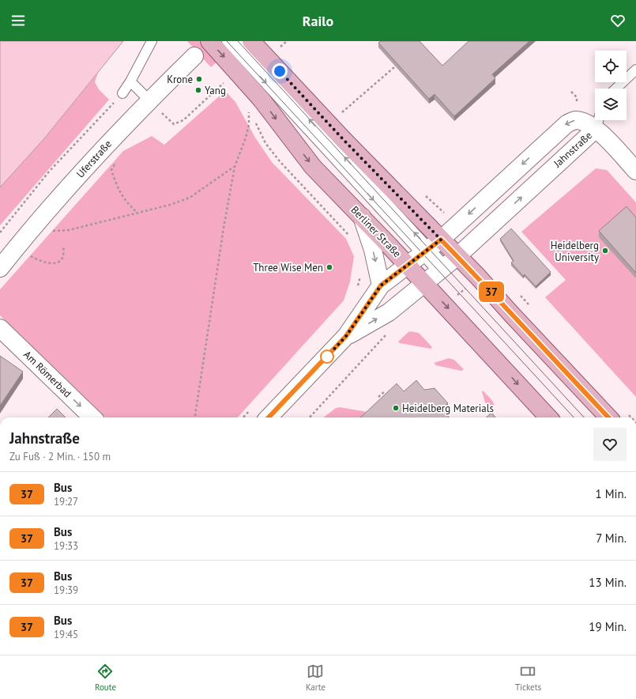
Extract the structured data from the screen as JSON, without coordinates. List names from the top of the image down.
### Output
{
  "streets": {
    "main road": ["Berliner Straße"],
    "street": ["Jahnstraße", "Uferstraße", "Am Römerbad"]
  },
  "crossings": [
    ["Jahnstraße", "Berliner Straße"]
  ],
  "one_way": ["Am Römerbad"],
  "places": [
    "Krone",
    "Yang",
    "Heidelberg University",
    "Three Wise Men",
    "Heidelberg Materials"
  ],
  "lines": ["bus line 37"],
  "page": {
    "header": "Railo",
    "on_map": "37",
    "heading": ["Jahnstraße", "Zu Fuß · 2 Min. · 150 m"],
    "list": [
      {
        "mark": "37",
        "name": "Bus",
        "note": "19:27",
        "value": "1 Min."
      },
      {
        "mark": "37",
        "name": "Bus",
        "note": "19:33",
        "value": "7 Min."
      },
      {
        "mark": "37",
        "name": "Bus",
        "note": "19:39",
        "value": "13 Min."
      },
      {
        "mark": "37",
        "name": "Bus",
        "note": "19:45",
        "value": "19 Min."
      }
    ],
    "tabs": ["Route", "Karte", "Tickets"]
  }
}
